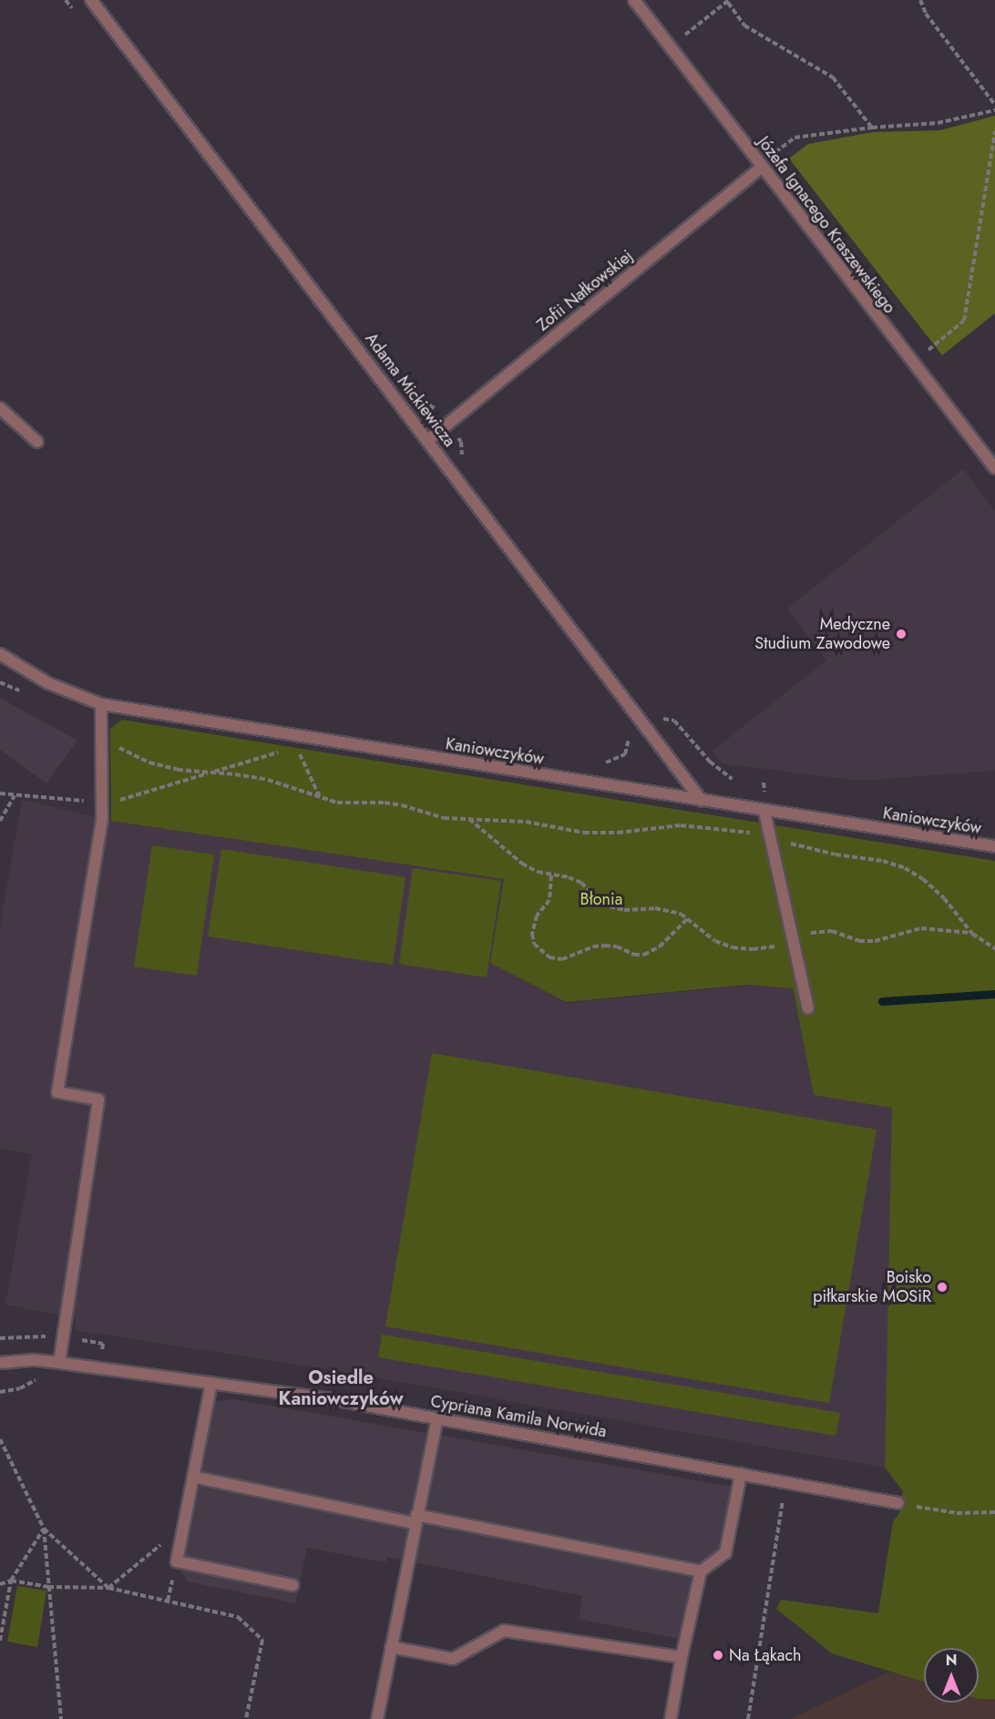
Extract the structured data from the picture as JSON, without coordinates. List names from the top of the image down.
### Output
{
  "streets": {
    "street": [
      "Józefa Ignacego Kraszewskiego",
      "Zofii Nałkowskiej",
      "Adama Mickiewicza",
      "Kaniowczyków",
      "Cypriana Kamila Norwida"
    ]
  },
  "crossings": [
    ["Józefa Ignacego Kraszewskiego", "Zofii Nałkowskiej"],
    ["Zofii Nałkowskiej", "Adama Mickiewicza"],
    ["Adama Mickiewicza", "Kaniowczyków"]
  ],
  "districts": ["Osiedle Kaniowczyków"],
  "parks": ["Błonia"],
  "places": ["Medyczne Studium Zawodowe", "Boisko piłkarskie MOSiR", "Na Łąkach"],
  "north": "top"
}
